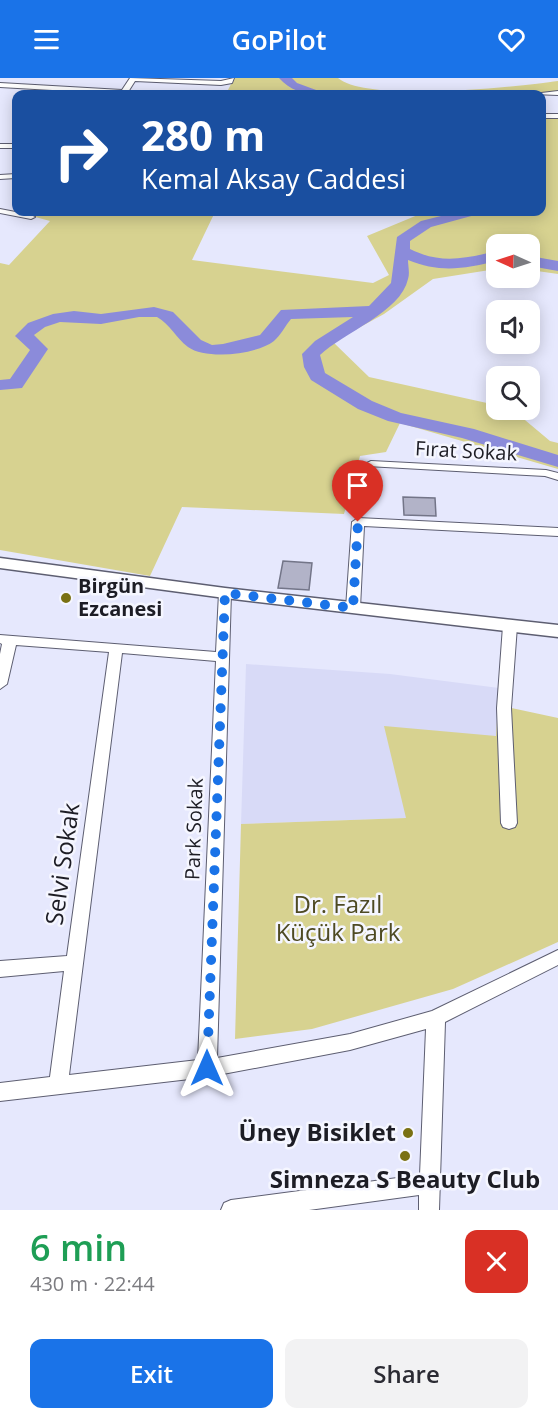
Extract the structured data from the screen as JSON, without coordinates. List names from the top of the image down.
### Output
{
  "streets": {
    "street": ["Fırat Sokak", "Park Sokak", "Selvi Sokak"]
  },
  "parks": ["Dr. Fazıl Küçük Park"],
  "places": ["Birgün Ezcanesi", "Üney Bisiklet", "Simneza S Beauty Club"],
  "north": "left",
  "page": {
    "header": "GoPilot",
    "turn": ["280 m", "Kemal Aksay Caddesi"],
    "heading": ["6 min", "430 m · 22:44"],
    "buttons": ["Exit", "Share"]
  }
}
